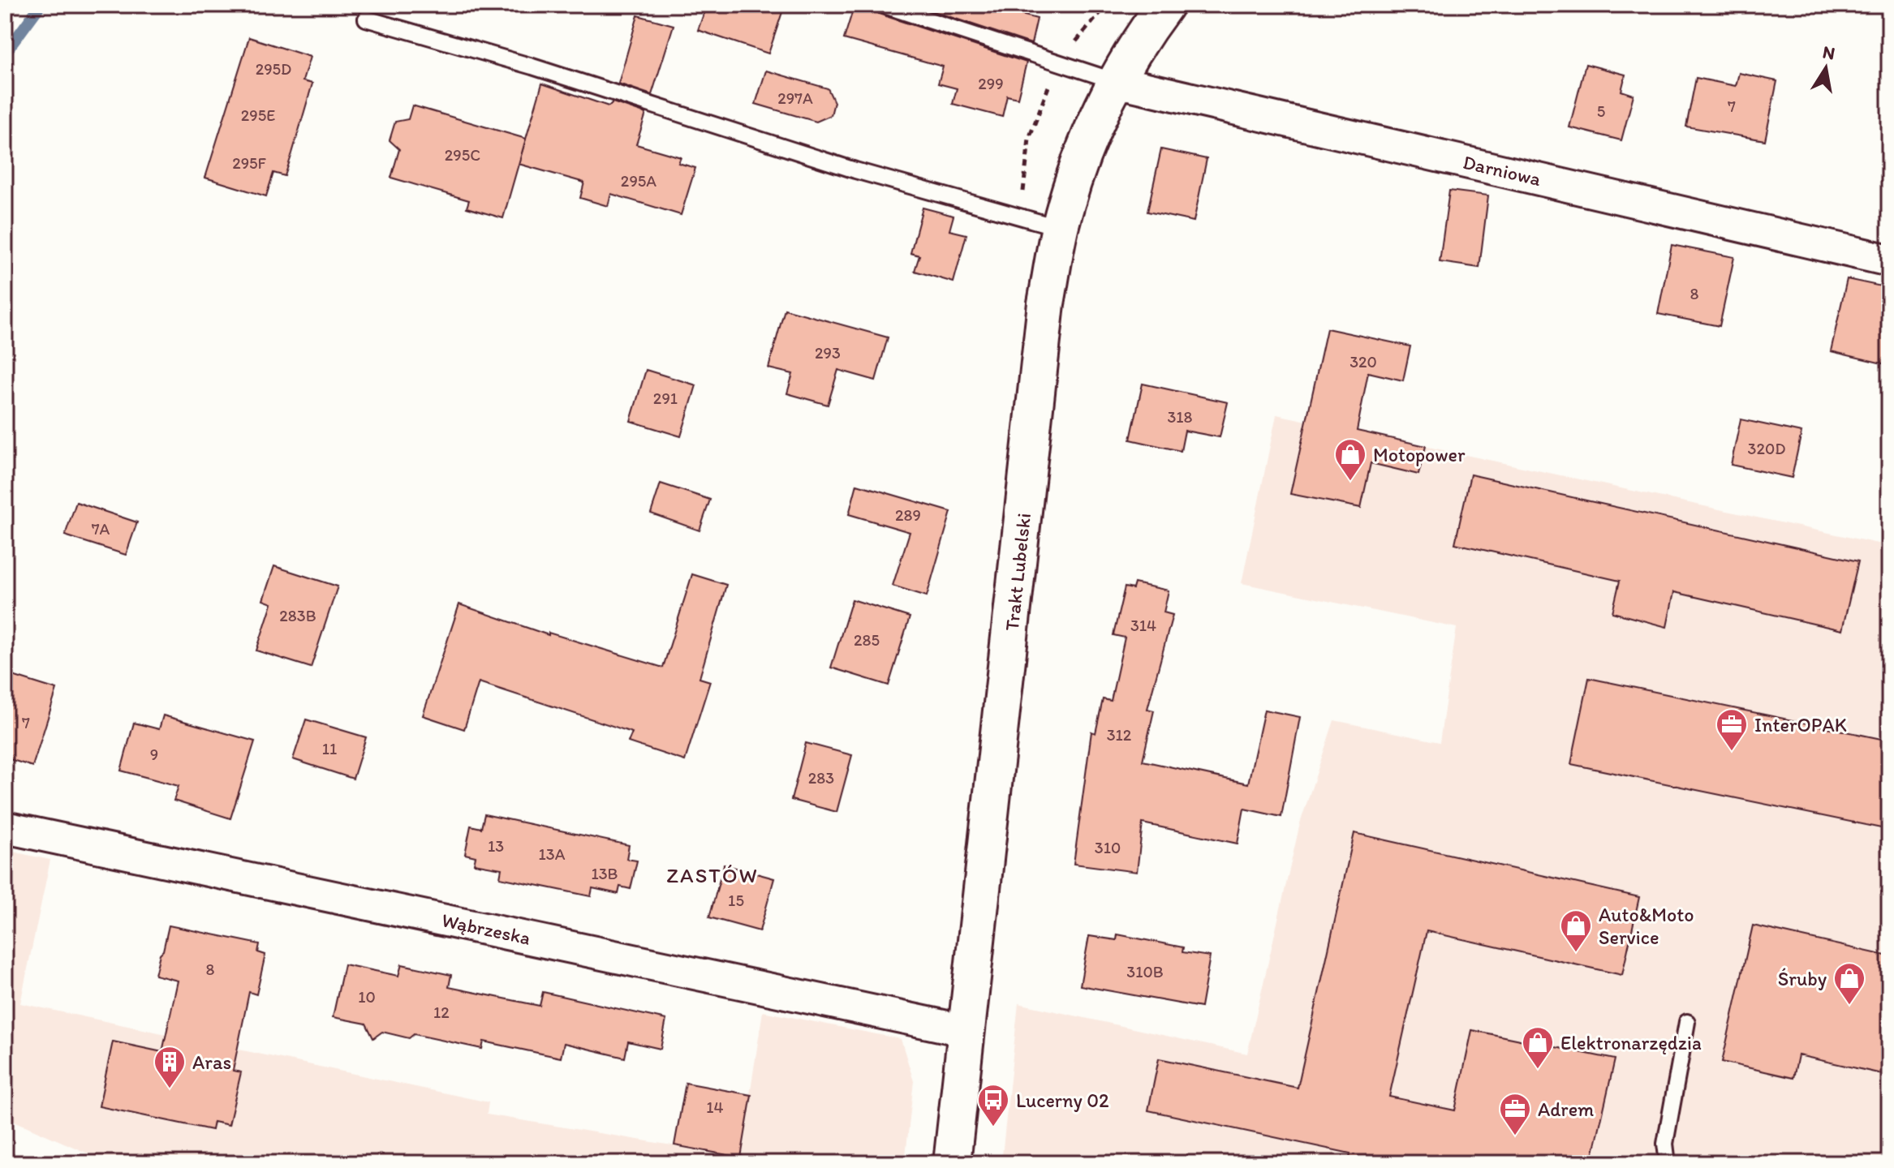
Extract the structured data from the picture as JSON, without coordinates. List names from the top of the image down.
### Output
{
  "streets": {
    "street": ["Darniowa", "Trakt Lubelski", "Wąbrzeska"]
  },
  "crossings": [
    ["Darniowa", "Trakt Lubelski"],
    ["Trakt Lubelski", "Wąbrzeska"]
  ],
  "districts": ["ZASTÓW"],
  "places": {
    "shop": [
      "Motopower",
      "Auto&Moto Service",
      "Śruby",
      "Elektronarzędzia"
    ],
    "office": ["InterOPAK", "Adrem"],
    "building": ["Aras"],
    "bus stop": ["Lucerny 02"]
  },
  "house_numbers": [
    "295D",
    "299",
    "297A",
    "7",
    "5",
    "295E",
    "295C",
    "295F",
    "295A",
    "8",
    "293",
    "320",
    "291",
    "318",
    "320D",
    "289",
    "7A",
    "283B",
    "314",
    "285",
    "7",
    "312",
    "11",
    "9",
    "283",
    "13",
    "310",
    "13A",
    "13B",
    "15",
    "8",
    "310B",
    "10",
    "12",
    "14"
  ],
  "north": "top"
}
